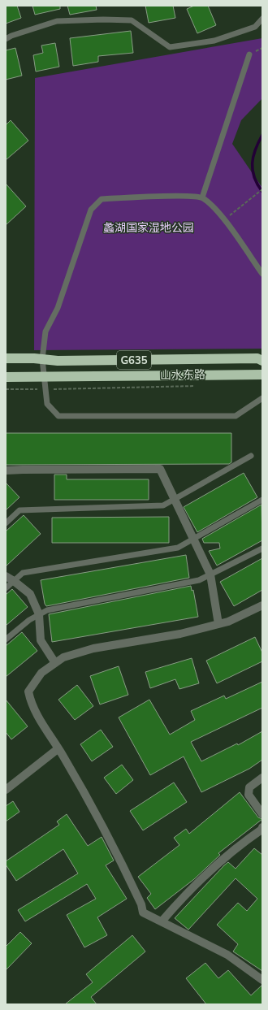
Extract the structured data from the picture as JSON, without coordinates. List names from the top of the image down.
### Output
{
  "streets": {
    "highway": ["G635", "山水东路"]
  },
  "parks": ["蠡湖国家湿地公园"]
}
